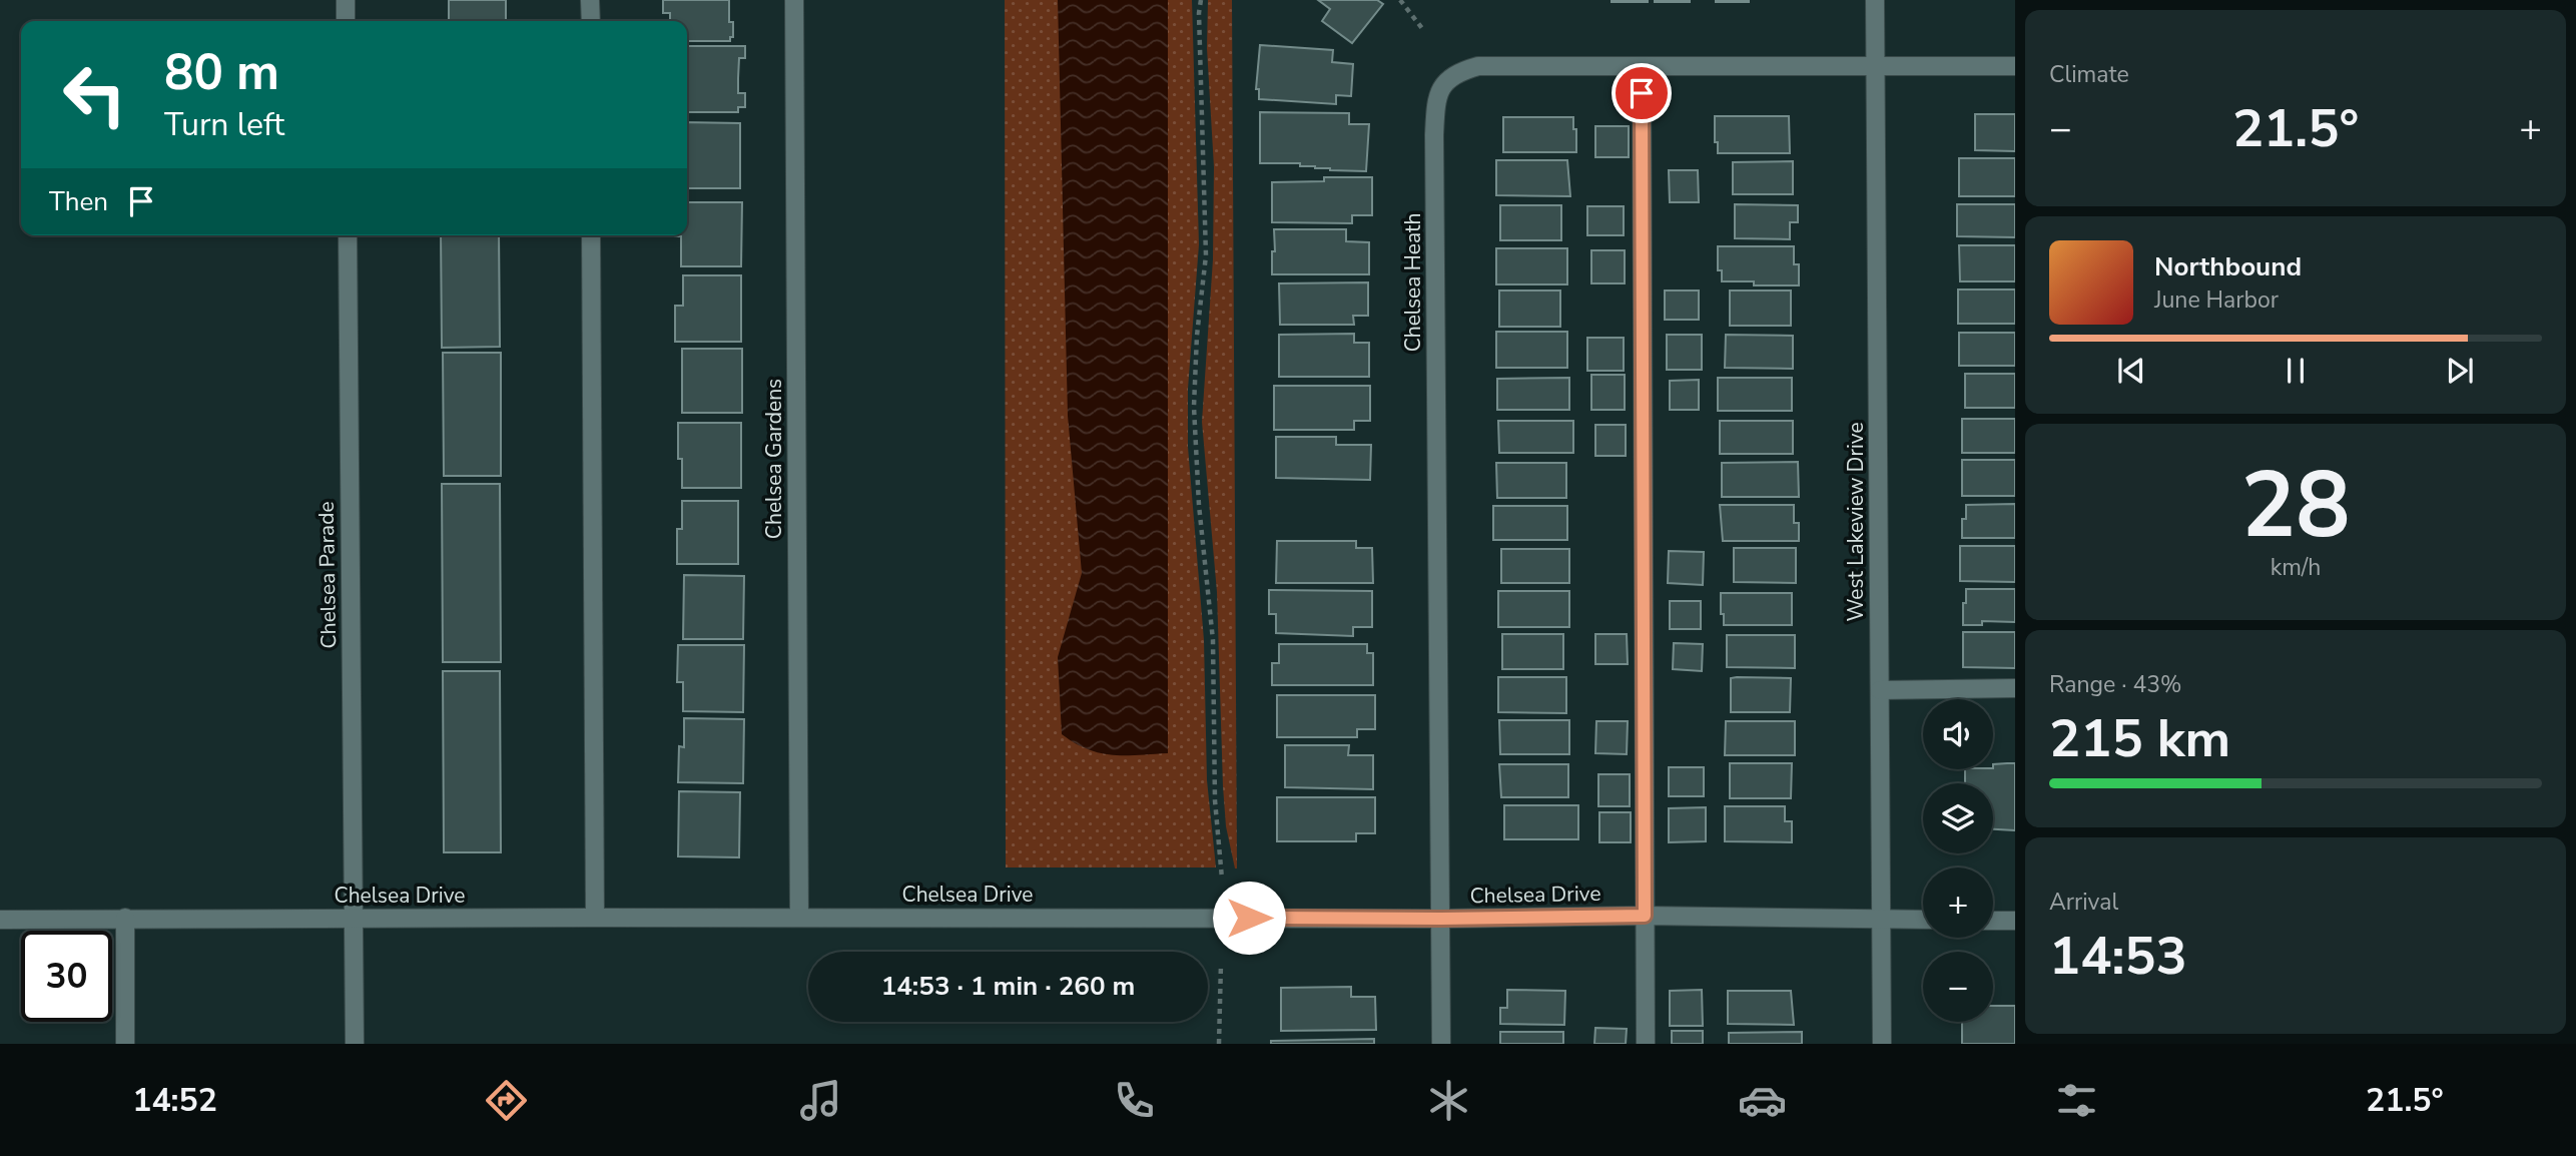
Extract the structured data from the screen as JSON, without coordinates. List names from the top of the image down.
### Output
{
  "streets": {
    "street": [
      "Chelsea Heath",
      "Chelsea Gardens",
      "West Lakeview Drive",
      "Chelsea Parade",
      "Chelsea Drive"
    ]
  },
  "crossings": [
    ["Chelsea Heath", "West Lakeview Drive"],
    ["Chelsea Heath", "Chelsea Drive"],
    ["Chelsea Gardens", "Chelsea Drive"],
    ["West Lakeview Drive", "Chelsea Drive"],
    ["Chelsea Parade", "Chelsea Drive"]
  ],
  "page": {
    "tile": [
      "Climate",
      ["28", "km/h"],
      ["Range · 43%", "215 km"],
      ["Arrival", "14:53"]
    ],
    "turn": ["80 m", "Turn left"],
    "heat": ["−", "21.5°", "+"],
    "then": "Then",
    "song": ["Northbound", "June Harbor"],
    "map_buttons": ["+", "−"],
    "limit": "30",
    "trip": "14:53 · 1 min · 260 m",
    "tabs": ["14:52", "21.5°"]
  }
}
